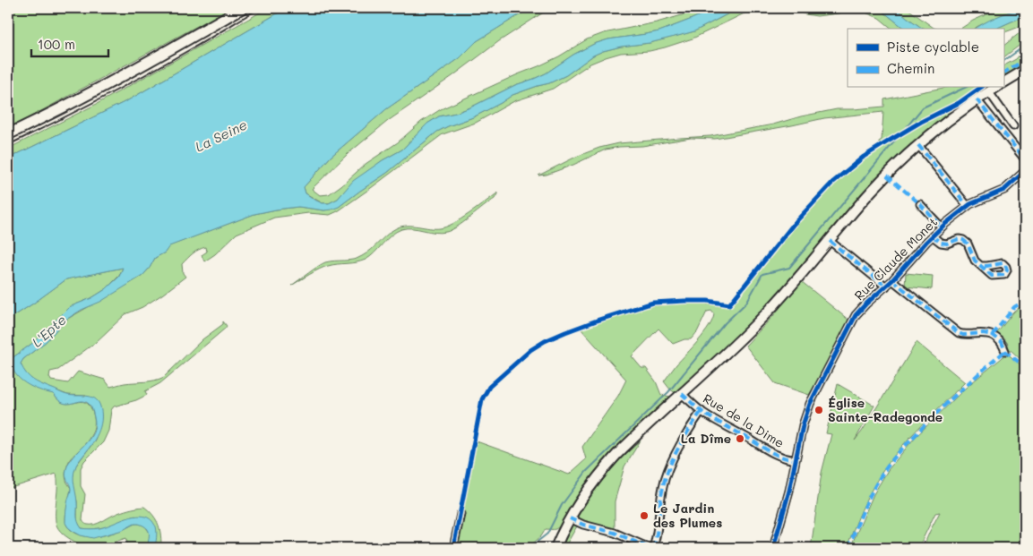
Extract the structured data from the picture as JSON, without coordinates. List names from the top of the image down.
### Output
{
  "streets": {
    "street": ["Rue Claude Monet", "Rue de la Dime"]
  },
  "crossings": [
    ["Rue Claude Monet", "Rue de la Dime"]
  ],
  "water": ["La Seine", "L'Epte"],
  "places": ["Église Sainte-Radegonde", "La Dîme", "Le Jardin des Plumes"],
  "legend": ["Piste cyclable", "Chemin"],
  "scale_bar": "100 m"
}
